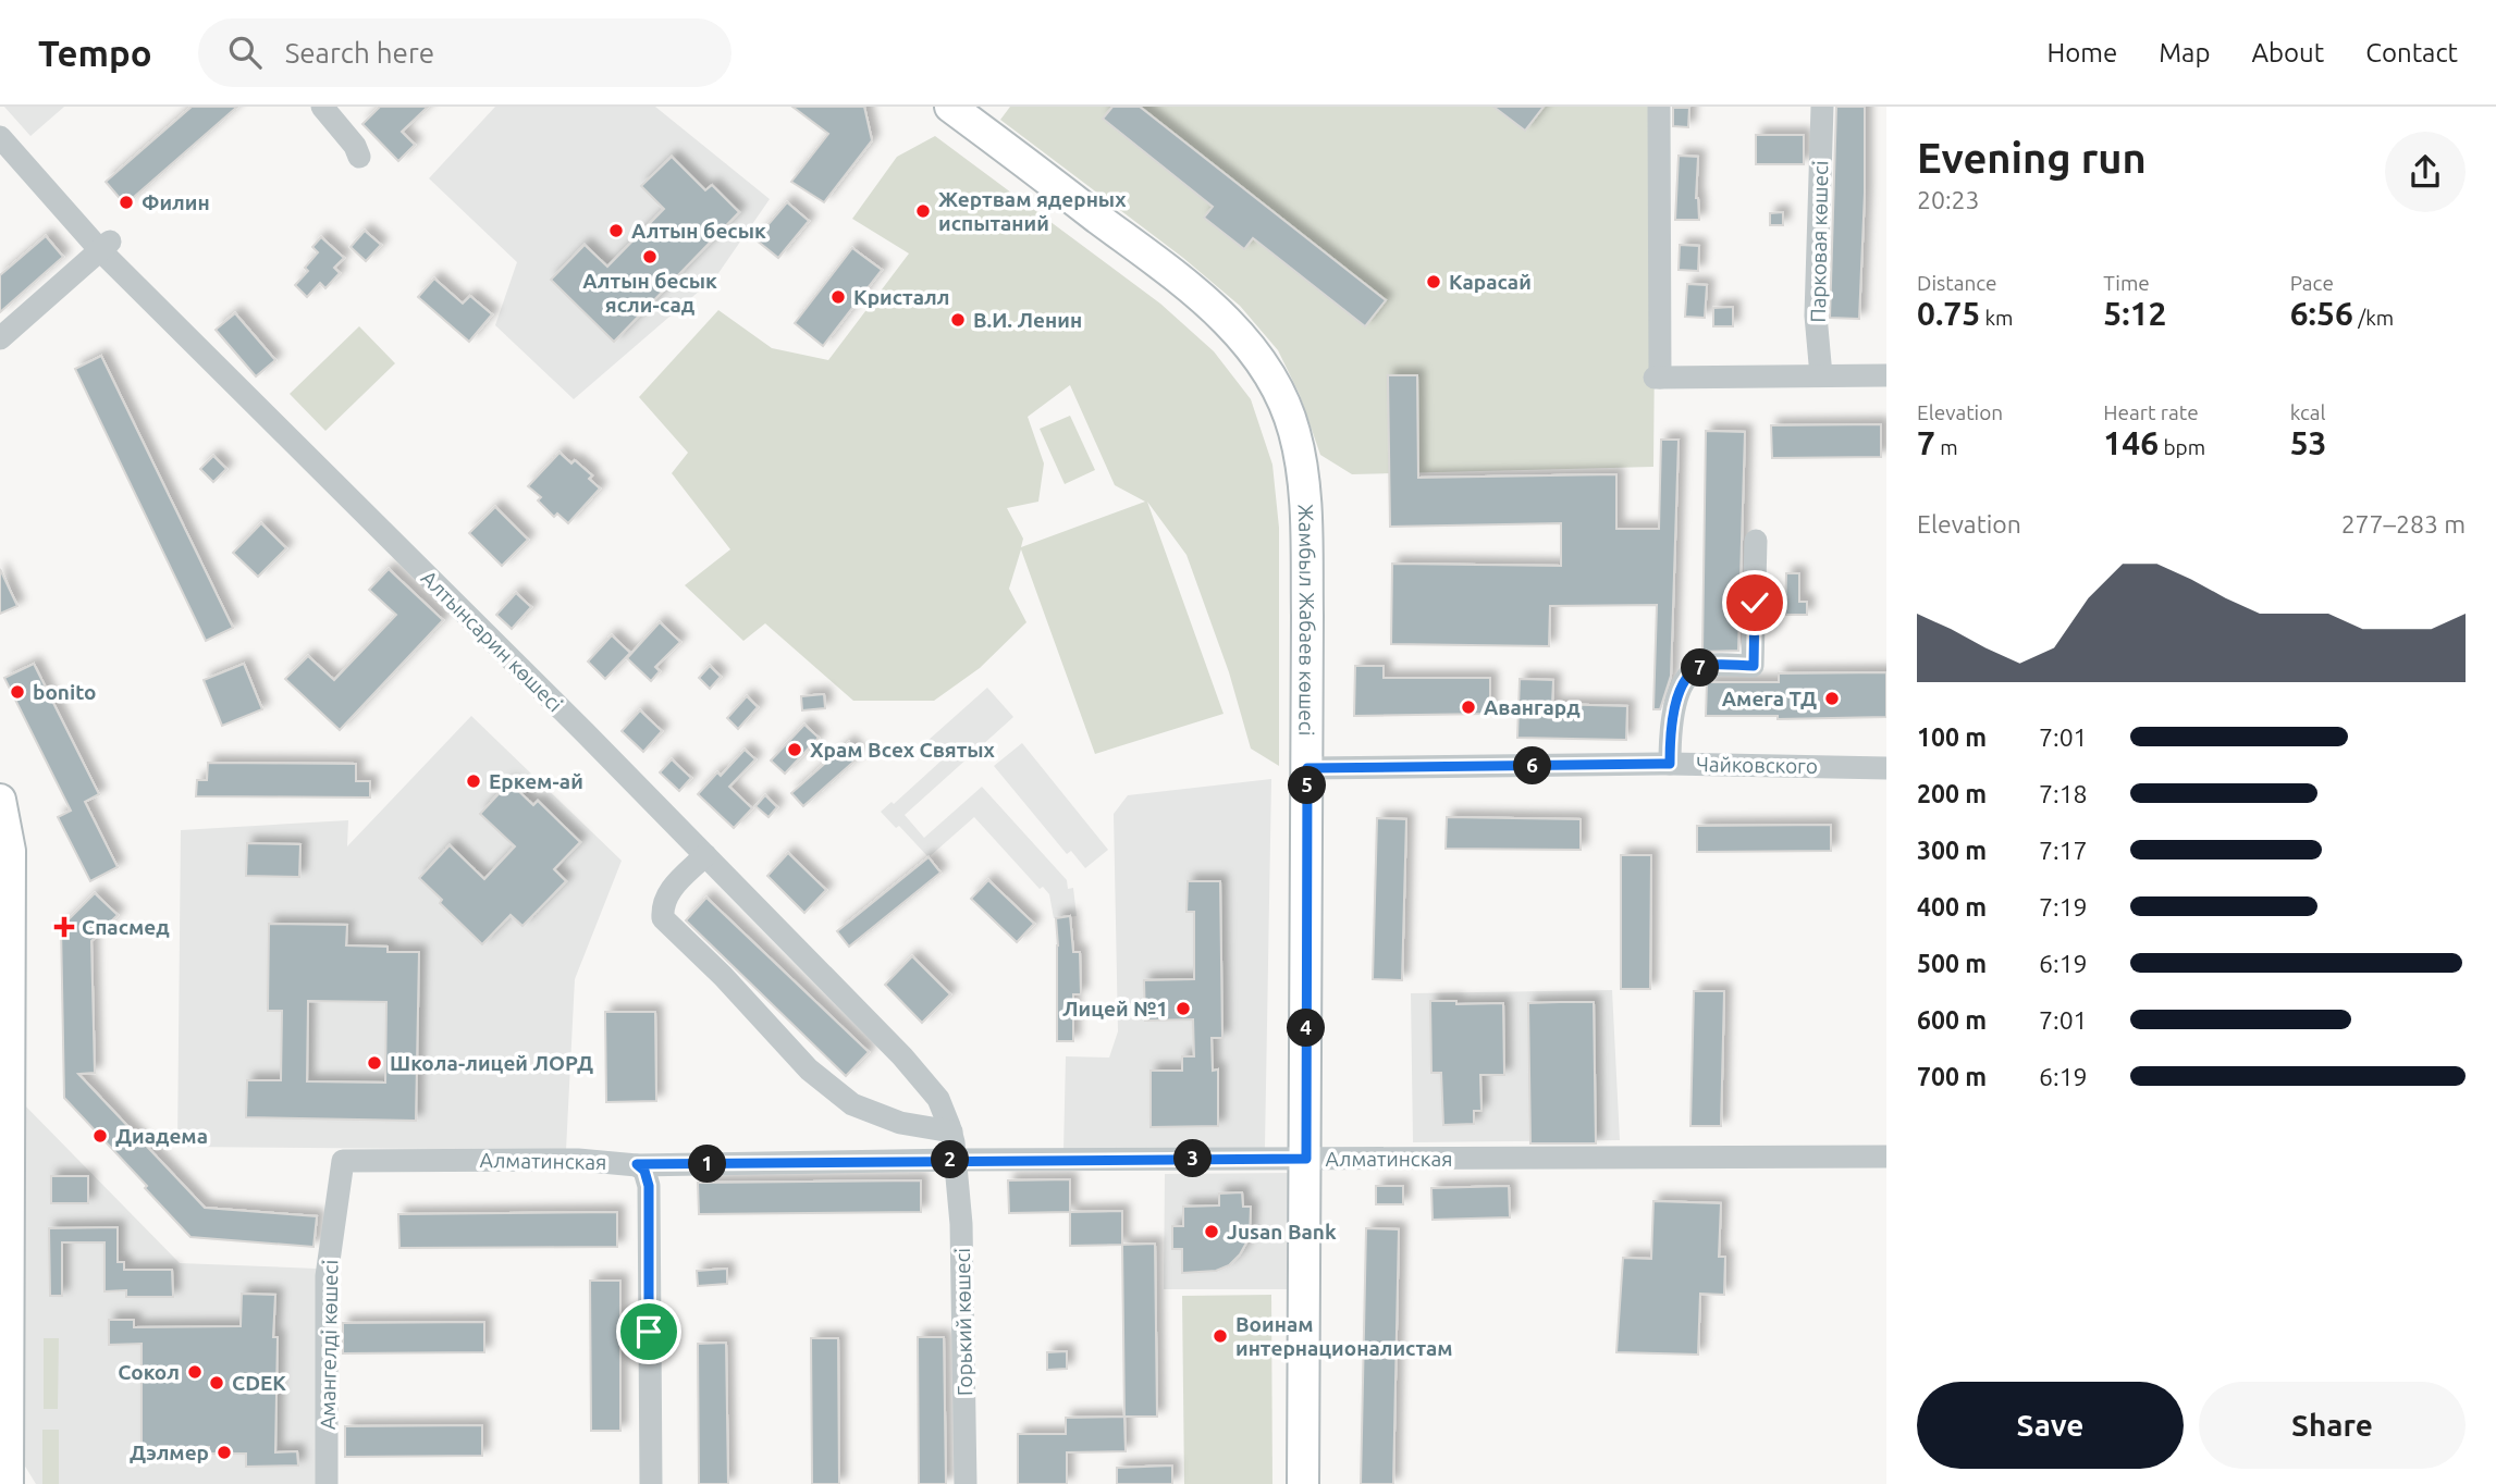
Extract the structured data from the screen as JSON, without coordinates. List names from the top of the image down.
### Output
{
  "streets": {
    "main road": ["Жамбыл Жабаев көшесі"],
    "street": [
      "Парковая көшесі",
      "Алтынсарин көшесі",
      "Чайковского",
      "Алматинская",
      "Горький көшесі",
      "Амангелді көшесі"
    ]
  },
  "crossings": [
    ["Жамбыл Жабаев көшесі", "Чайковского"],
    ["Жамбыл Жабаев көшесі", "Алматинская"],
    ["Алтынсарин көшесі", "Алматинская"],
    ["Алтынсарин көшесі", "Горький көшесі"],
    ["Алматинская", "Горький көшесі"],
    ["Алматинская", "Амангелді көшесі"]
  ],
  "places": {
    "other": [
      "Филин",
      "Жертвам ядерных испытаний",
      "Алтын бесык",
      "Алтын бесык ясли-сад",
      "Карасай",
      "Кристалл",
      "В.И. Ленин",
      "bonito",
      "Амега ТД",
      "Авангард",
      "Храм Всех Святых",
      "Еркем-ай",
      "Лицей №1",
      "Школа-лицей ЛОРД",
      "Диадема",
      "Jusan Bank",
      "Воинам интернационалистам",
      "Сокол",
      "CDEK",
      "Дэлмер"
    ],
    "health": ["Спасмед"]
  },
  "page": {
    "header": "Tempo",
    "search": "Search here",
    "nav": [
      "Home",
      "Map",
      "About",
      "Contact"
    ],
    "heading": ["Evening run", "20:23"],
    "stats": [
      ["Distance", "0.75 km"],
      ["Time", "5:12"],
      ["Pace", "6:56 /km"],
      ["Elevation", "7 m"],
      ["Heart rate", "146 bpm"],
      ["kcal", "53"]
    ],
    "chart": ["Elevation", "277–283 m"],
    "pins": [
      "7",
      "6",
      "5",
      "4",
      "3",
      "2",
      "1"
    ],
    "list": [
      {
        "name": "100 m",
        "note": "7:01"
      },
      {
        "name": "200 m",
        "note": "7:18"
      },
      {
        "name": "300 m",
        "note": "7:17"
      },
      {
        "name": "400 m",
        "note": "7:19"
      },
      {
        "name": "500 m",
        "note": "6:19"
      },
      {
        "name": "600 m",
        "note": "7:01"
      },
      {
        "name": "700 m",
        "note": "6:19"
      }
    ],
    "buttons": ["Save", "Share"]
  }
}
